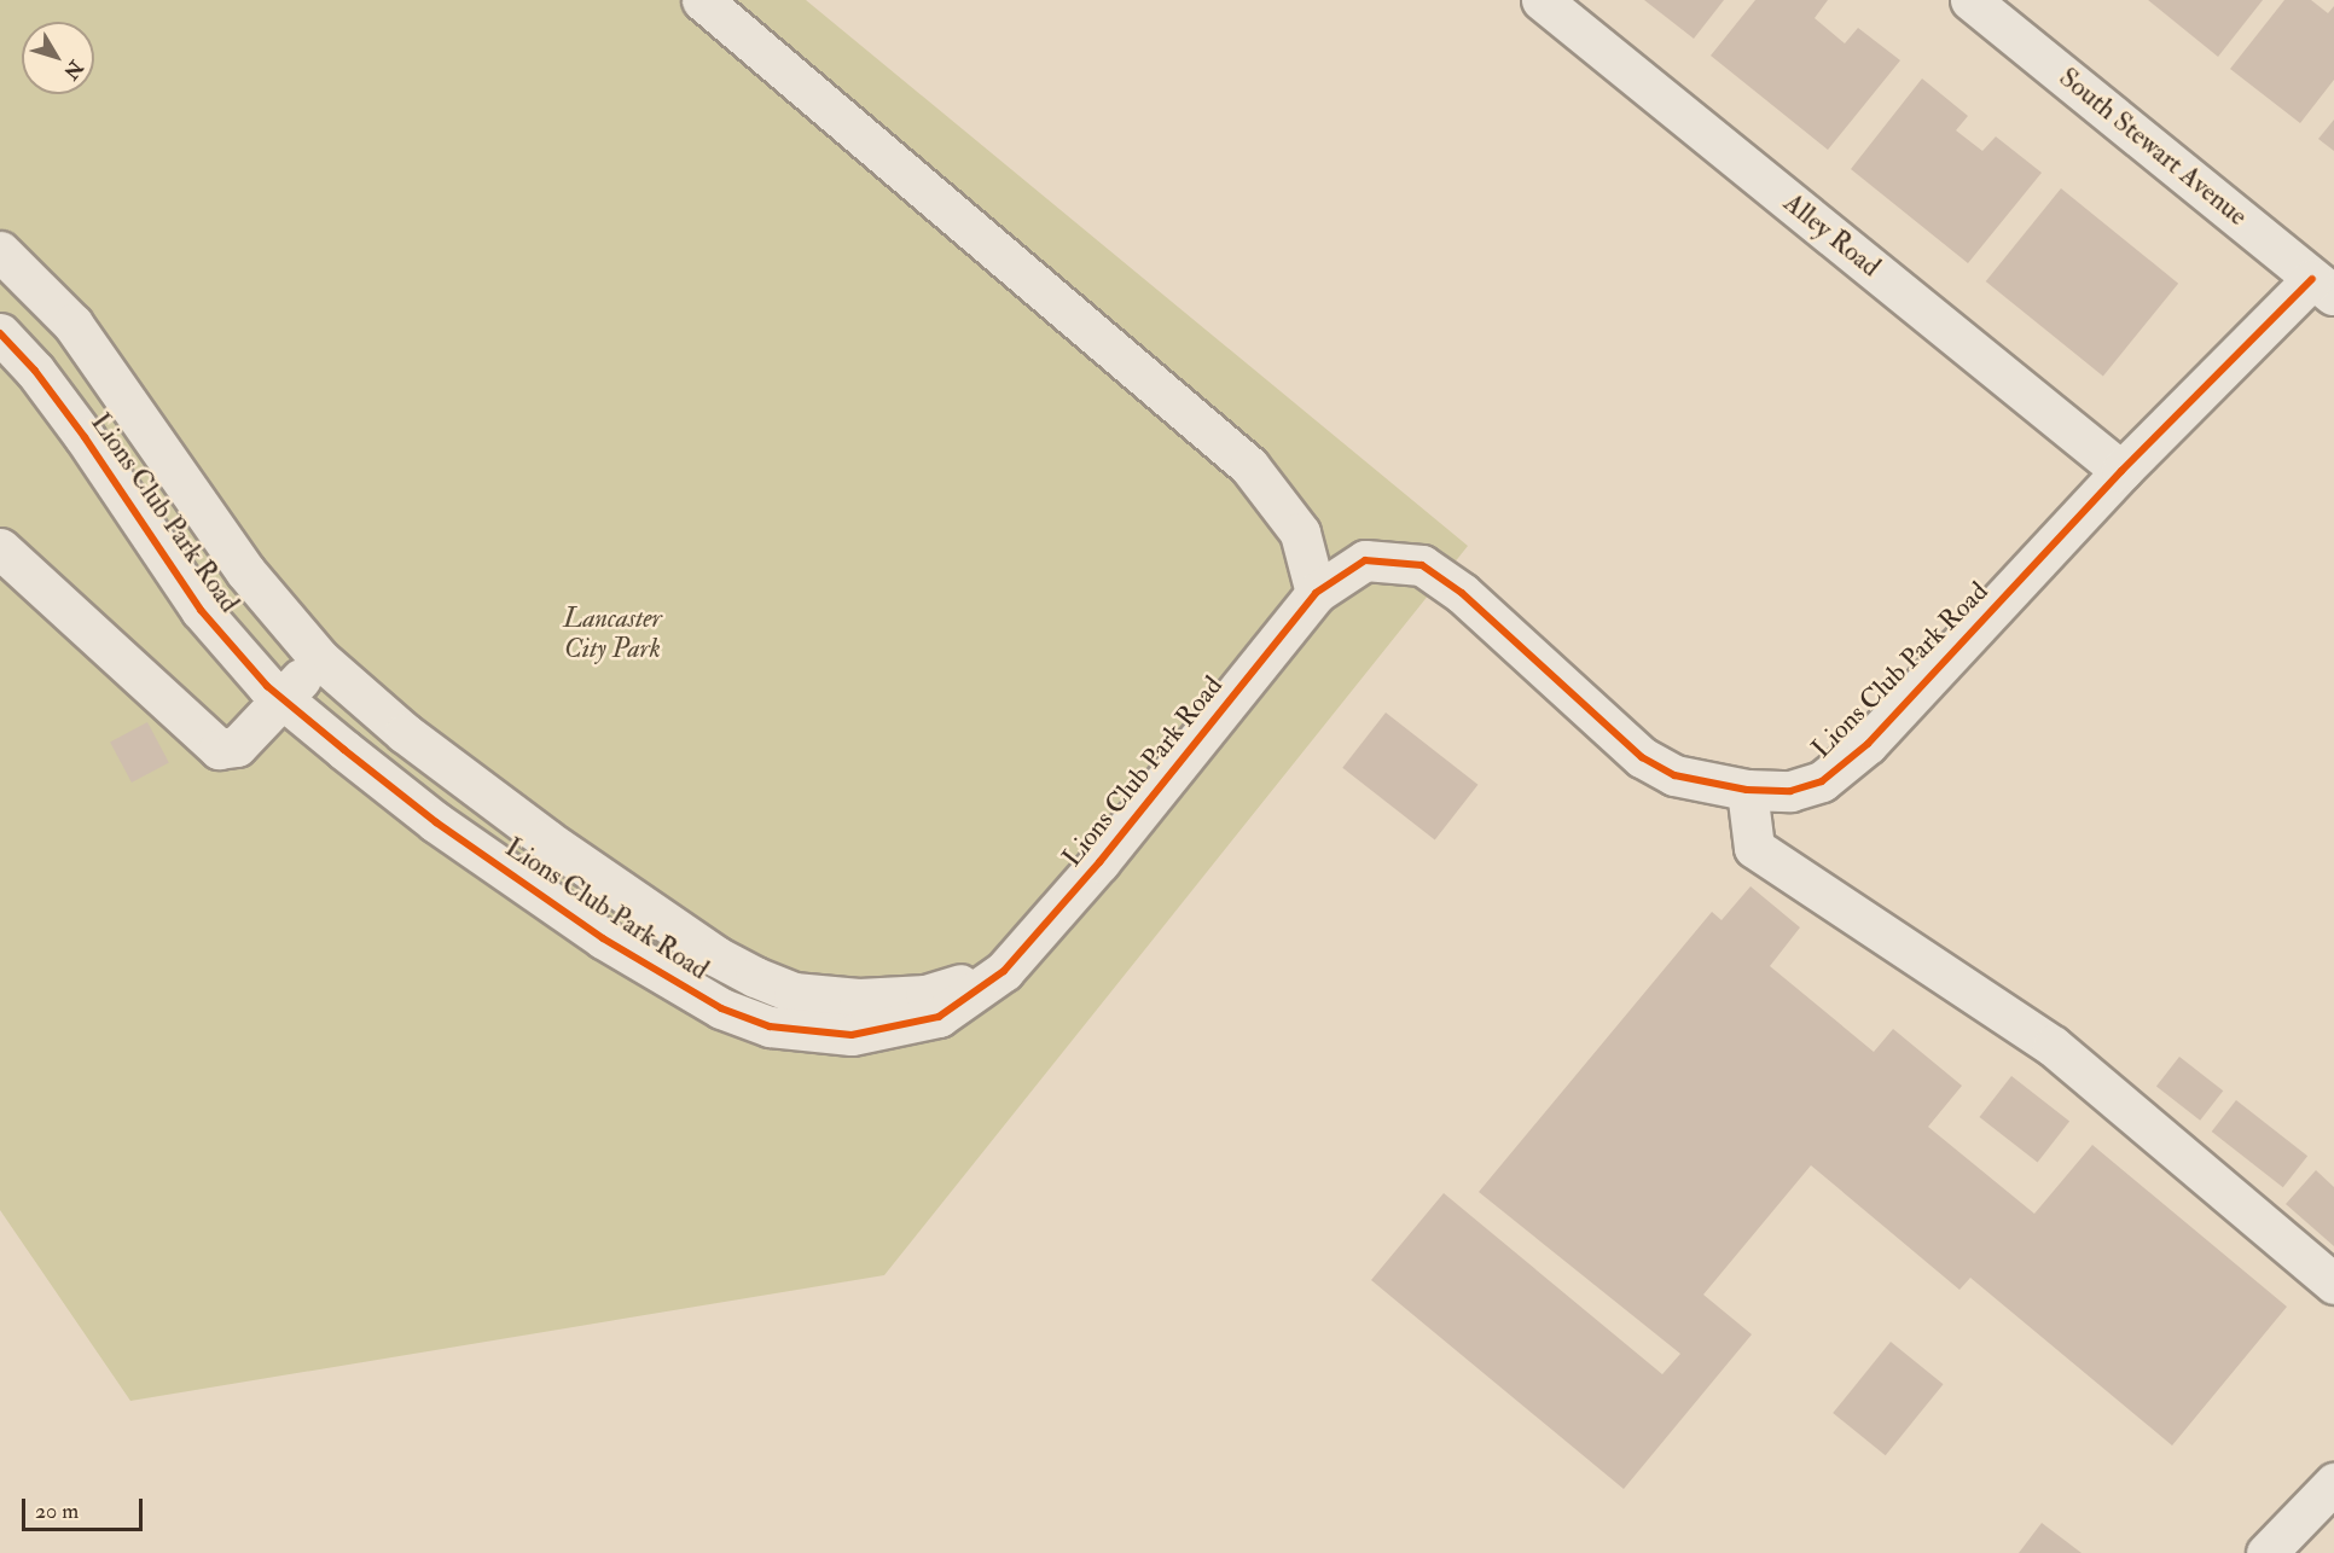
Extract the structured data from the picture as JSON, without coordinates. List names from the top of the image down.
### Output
{
  "streets": {
    "street": ["South Stewart Avenue", "Alley Road", "Lions Club Park Road"]
  },
  "crossings": [
    ["South Stewart Avenue", "Lions Club Park Road"],
    ["Alley Road", "Lions Club Park Road"]
  ],
  "parks": ["Lancaster City Park"],
  "scale_bar": "20 m",
  "north": "bottom right"
}
